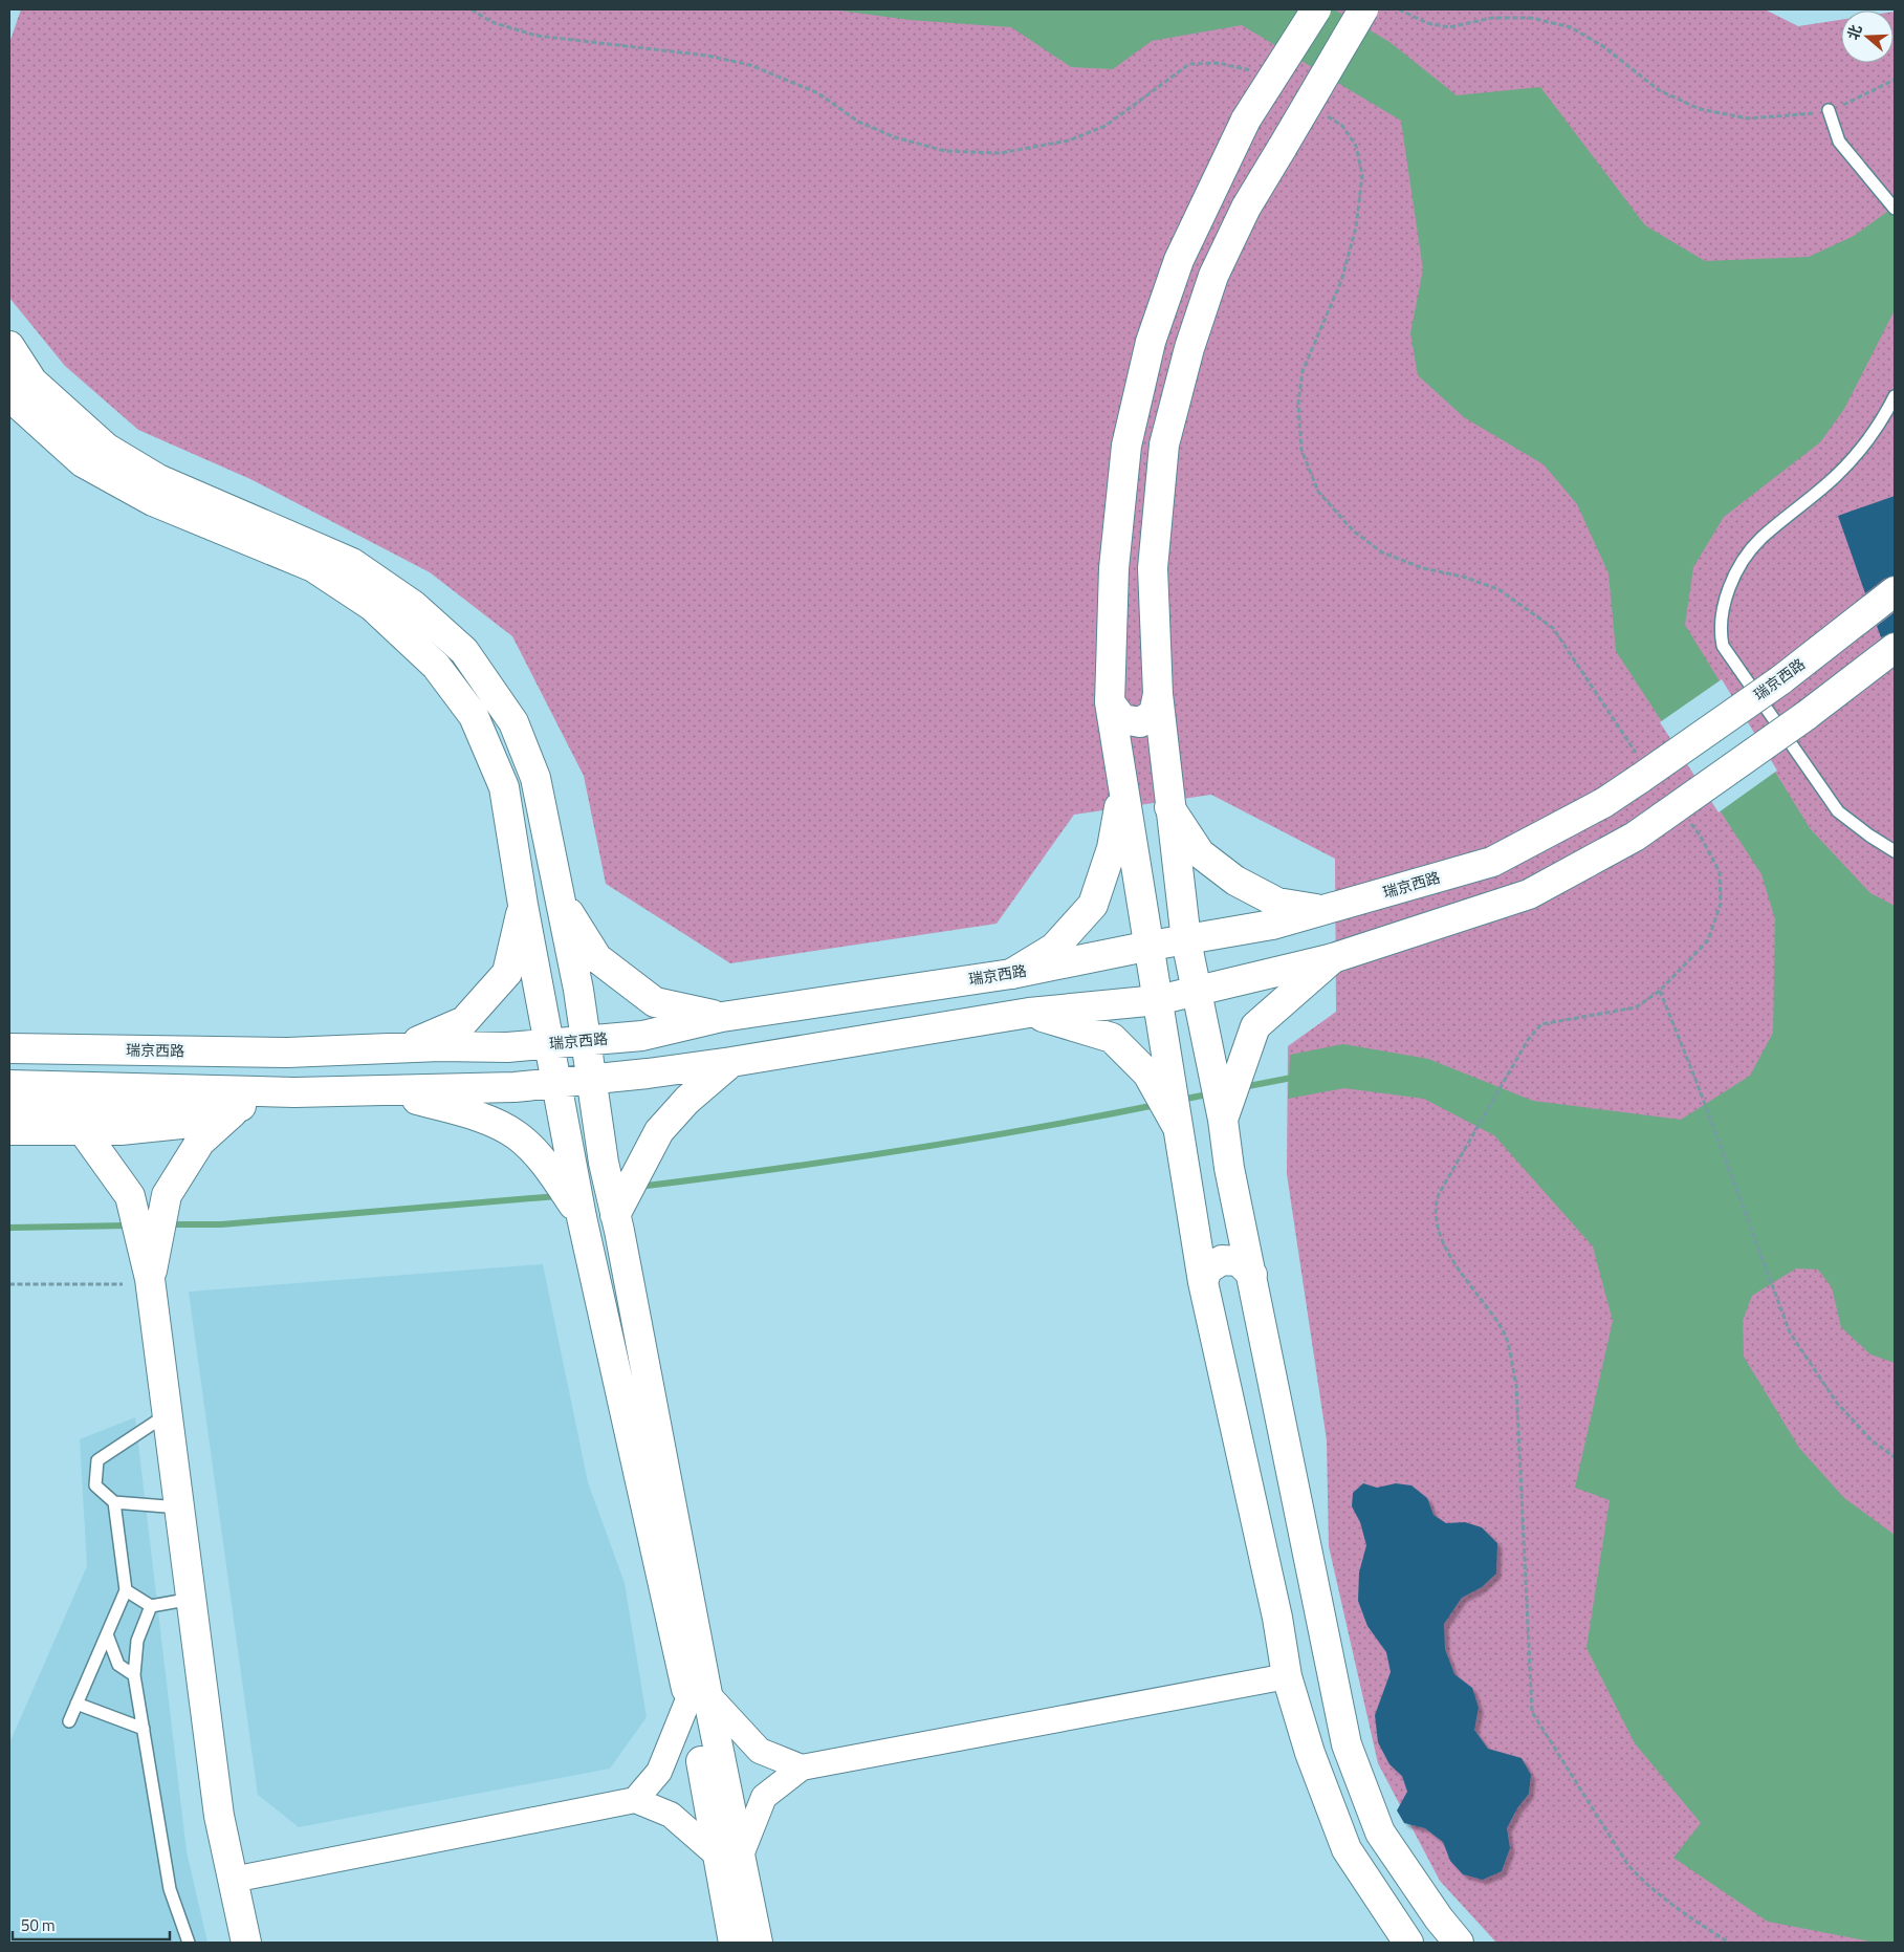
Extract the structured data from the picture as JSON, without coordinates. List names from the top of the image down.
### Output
{
  "streets": {
    "street": ["瑞京西路"]
  },
  "scale_bar": "50 m",
  "north": "left"
}
